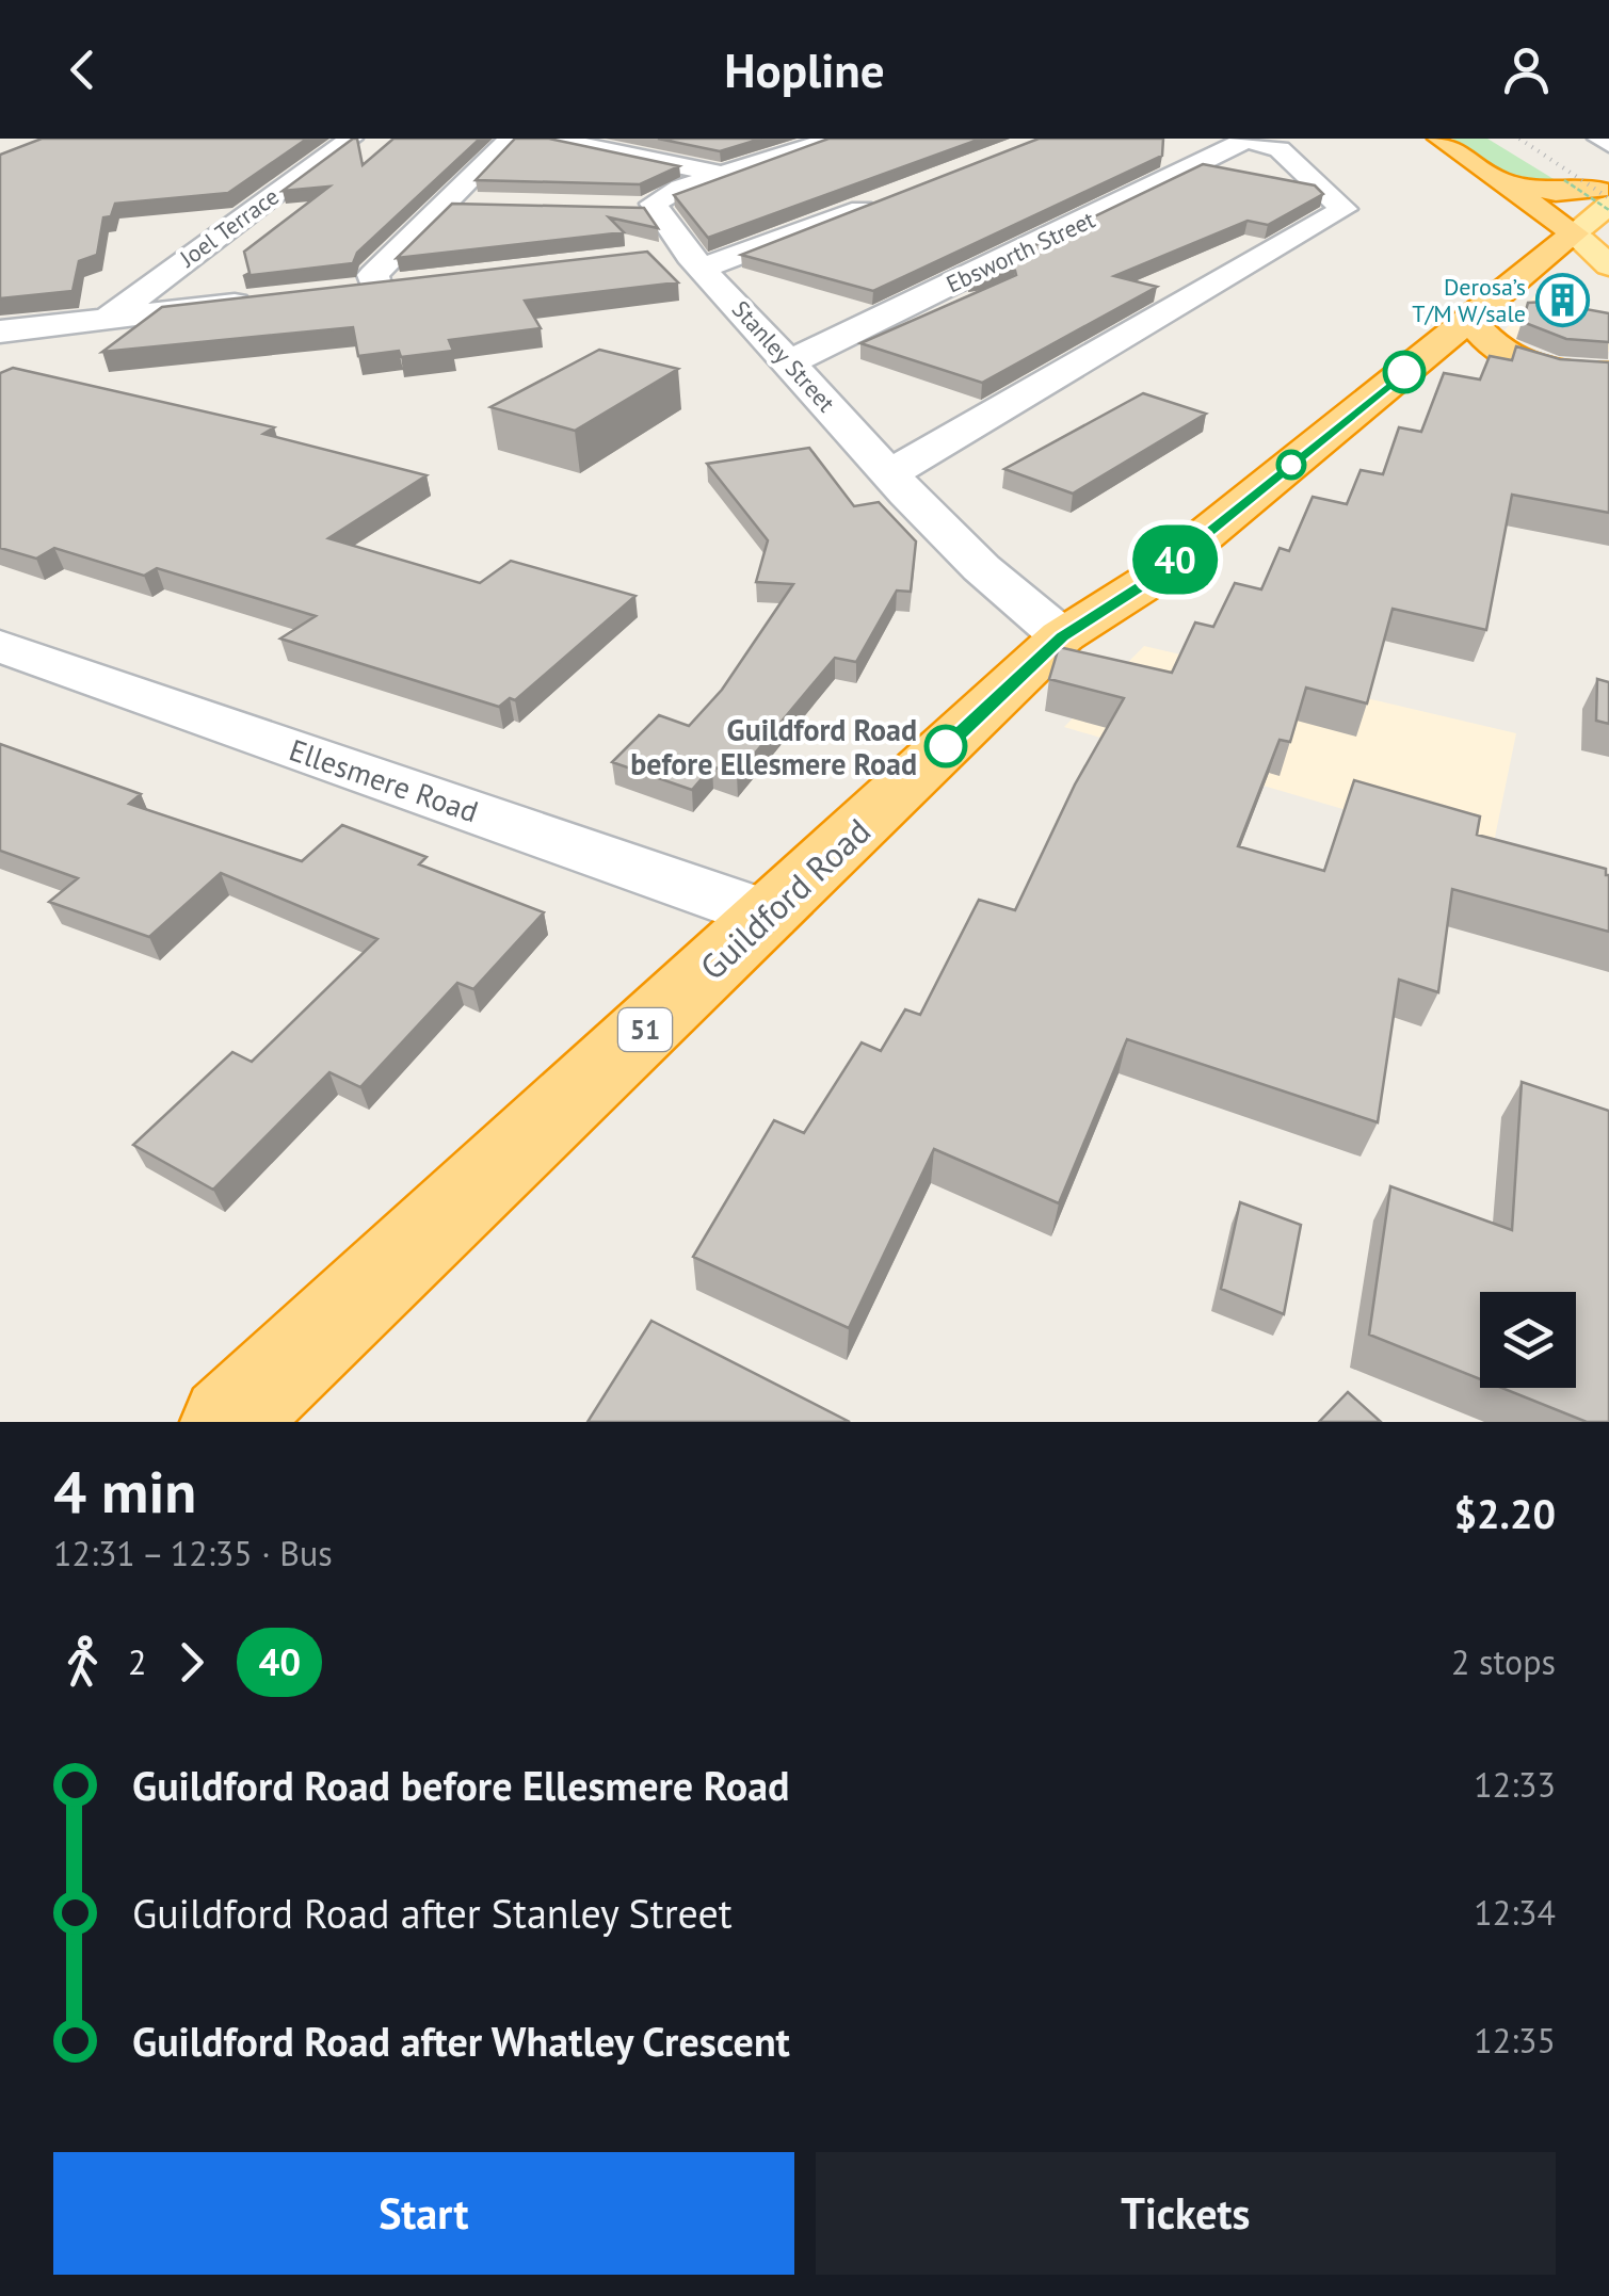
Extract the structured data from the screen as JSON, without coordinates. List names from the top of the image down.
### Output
{
  "streets": {
    "highway": ["Guildford Road", "51"],
    "street": [
      "Joel Terrace",
      "Ebsworth Street",
      "Stanley Street",
      "Ellesmere Road"
    ]
  },
  "crossings": [
    ["Ebsworth Street", "Stanley Street"],
    ["Stanley Street", "Guildford Road"],
    ["Ellesmere Road", "Guildford Road"]
  ],
  "places": {
    "building": ["Derosa’s T/M W/sale"],
    "other": ["Guildford Road before Ellesmere Road"]
  },
  "lines": ["bus line 40"],
  "page": {
    "header": "Hopline",
    "on_map": "40",
    "heading": ["4 min", "12:31 – 12:35 · Bus", "$2.20"],
    "legs": ["2", "40", "2 stops"],
    "list": [
      {
        "name": "Guildford Road before Ellesmere Road",
        "value": "12:33"
      },
      {
        "name": "Guildford Road after Stanley Street",
        "value": "12:34"
      },
      {
        "name": "Guildford Road after Whatley Crescent",
        "value": "12:35"
      }
    ],
    "buttons": ["Start", "Tickets"]
  }
}
